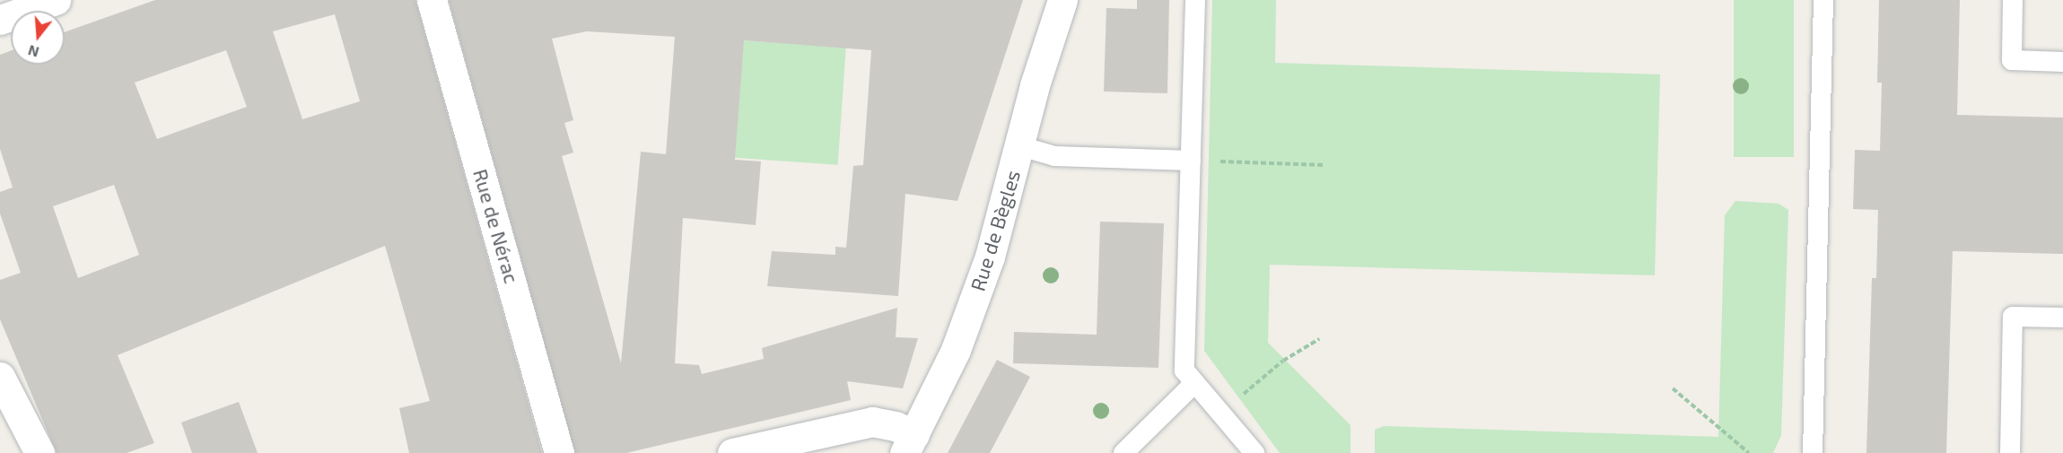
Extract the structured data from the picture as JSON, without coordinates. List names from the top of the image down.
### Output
{
  "streets": {
    "street": ["Rue de Nérac", "Rue de Bègles"]
  },
  "north": "bottom"
}
